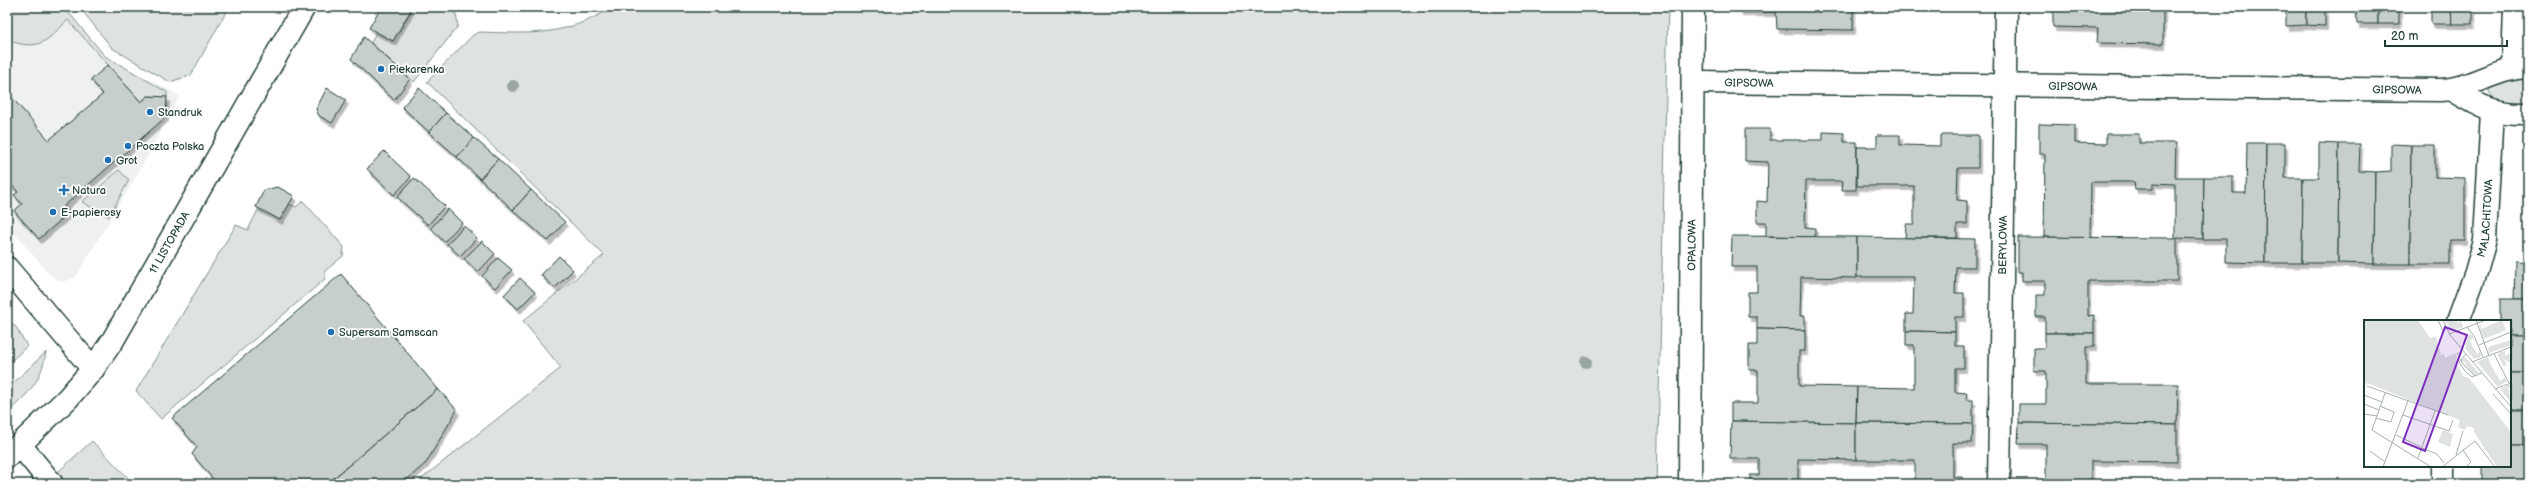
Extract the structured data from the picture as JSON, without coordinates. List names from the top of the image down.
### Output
{
  "streets": {
    "street": [
      "GIPSOWA",
      "MALACHITOWA",
      "11 LISTOPADA",
      "OPALOWA",
      "BERYLOWA"
    ]
  },
  "crossings": [
    ["GIPSOWA", "OPALOWA"],
    ["GIPSOWA", "BERYLOWA"]
  ],
  "places": {
    "other": [
      "Piekarenka",
      "Standruk",
      "Poczta Polska",
      "Grot",
      "E-papierosy",
      "Supersam Samscan"
    ],
    "health": ["Natura"]
  },
  "scale_bar": "20 m"
}
